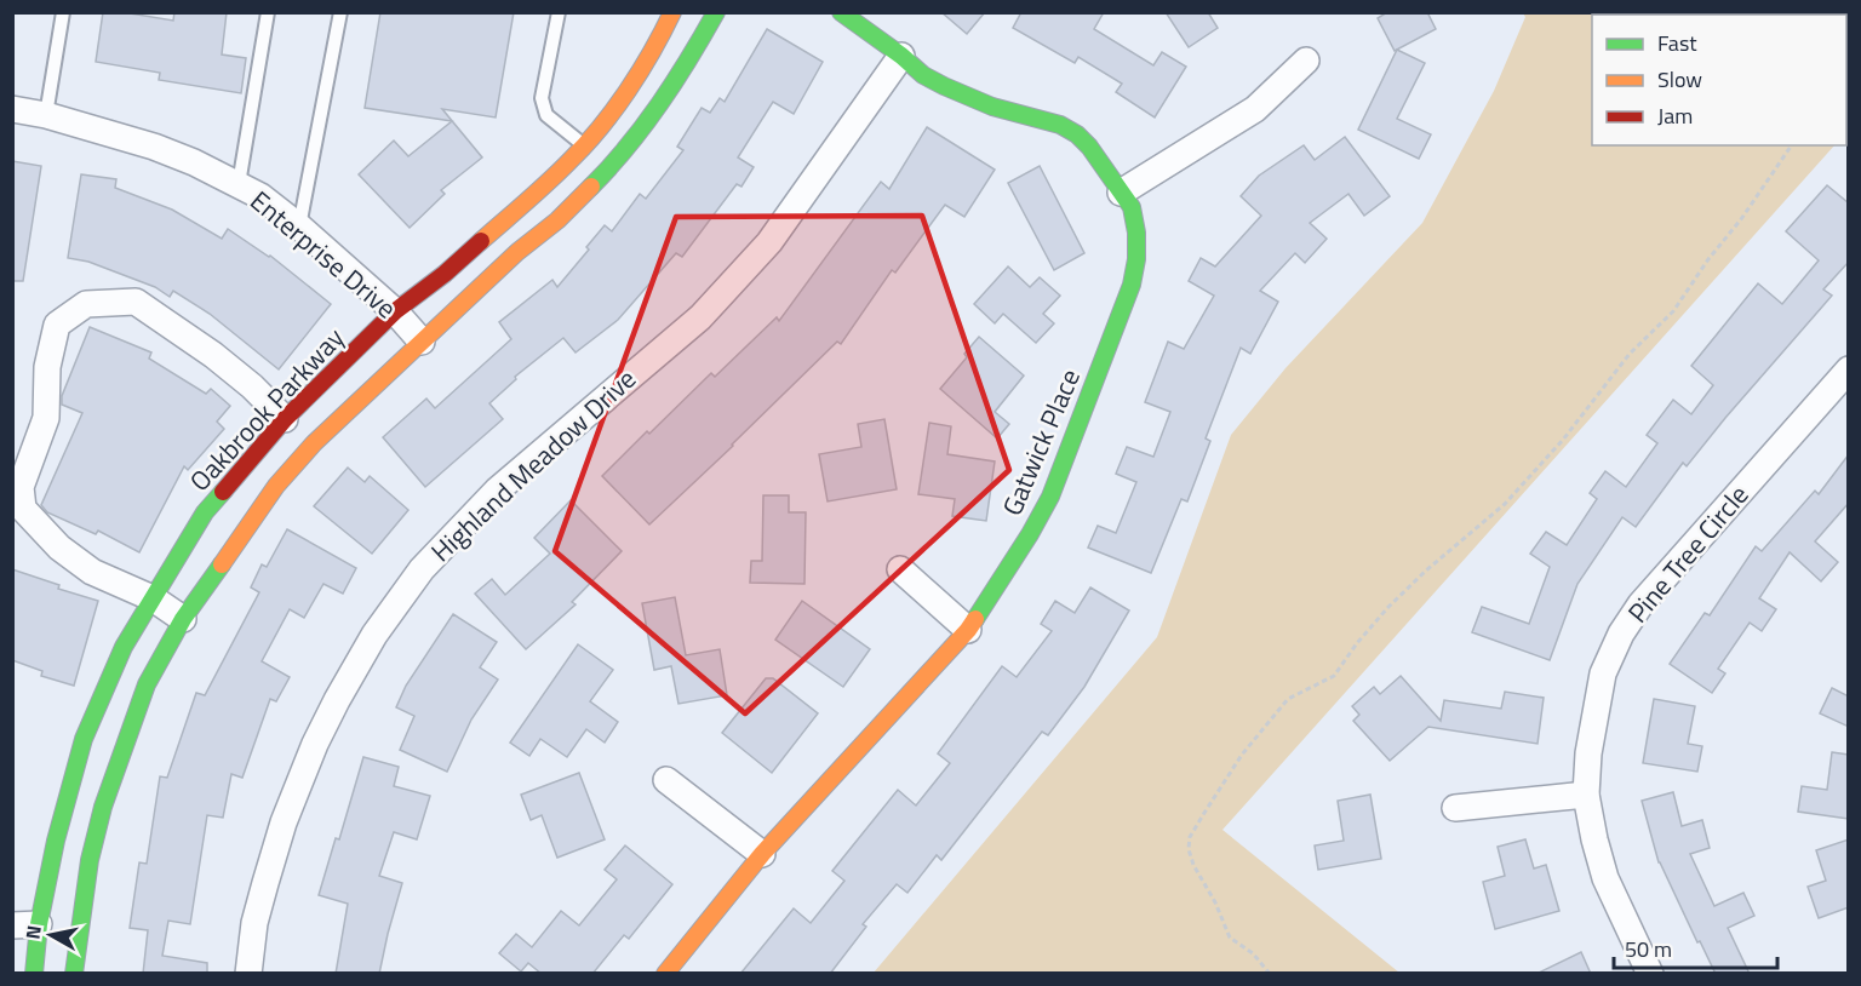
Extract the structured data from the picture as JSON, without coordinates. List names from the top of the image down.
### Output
{
  "streets": {
    "street": [
      "Enterprise Drive",
      "Oakbrook Parkway",
      "Gatwick Place",
      "Highland Meadow Drive",
      "Pine Tree Circle"
    ]
  },
  "crossings": [
    ["Enterprise Drive", "Oakbrook Parkway"],
    ["Gatwick Place", "Highland Meadow Drive"]
  ],
  "legend": ["Fast", "Slow", "Jam"],
  "scale_bar": "50 m",
  "north": "left"
}
